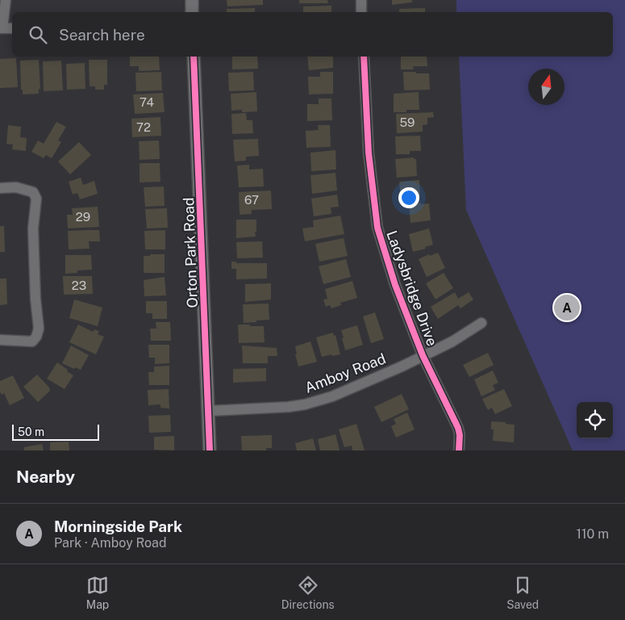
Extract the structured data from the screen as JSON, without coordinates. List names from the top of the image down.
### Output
{
  "streets": {
    "street": ["Orton Park Road", "Ladysbridge Drive", "Amboy Road"]
  },
  "crossings": [
    ["Orton Park Road", "Amboy Road"],
    ["Ladysbridge Drive", "Amboy Road"]
  ],
  "house_numbers": [
    "74",
    "59",
    "72",
    "67",
    "29",
    "23"
  ],
  "scale_bar": "50 m",
  "north": "top",
  "page": {
    "search": "Search here",
    "pins": "A",
    "scale": "50 m",
    "heading": "Nearby",
    "list": [
      {
        "mark": "A",
        "name": "Morningside Park",
        "note": "Park · Amboy Road",
        "value": "110 m"
      }
    ],
    "nav": ["Map", "Directions", "Saved"]
  }
}
